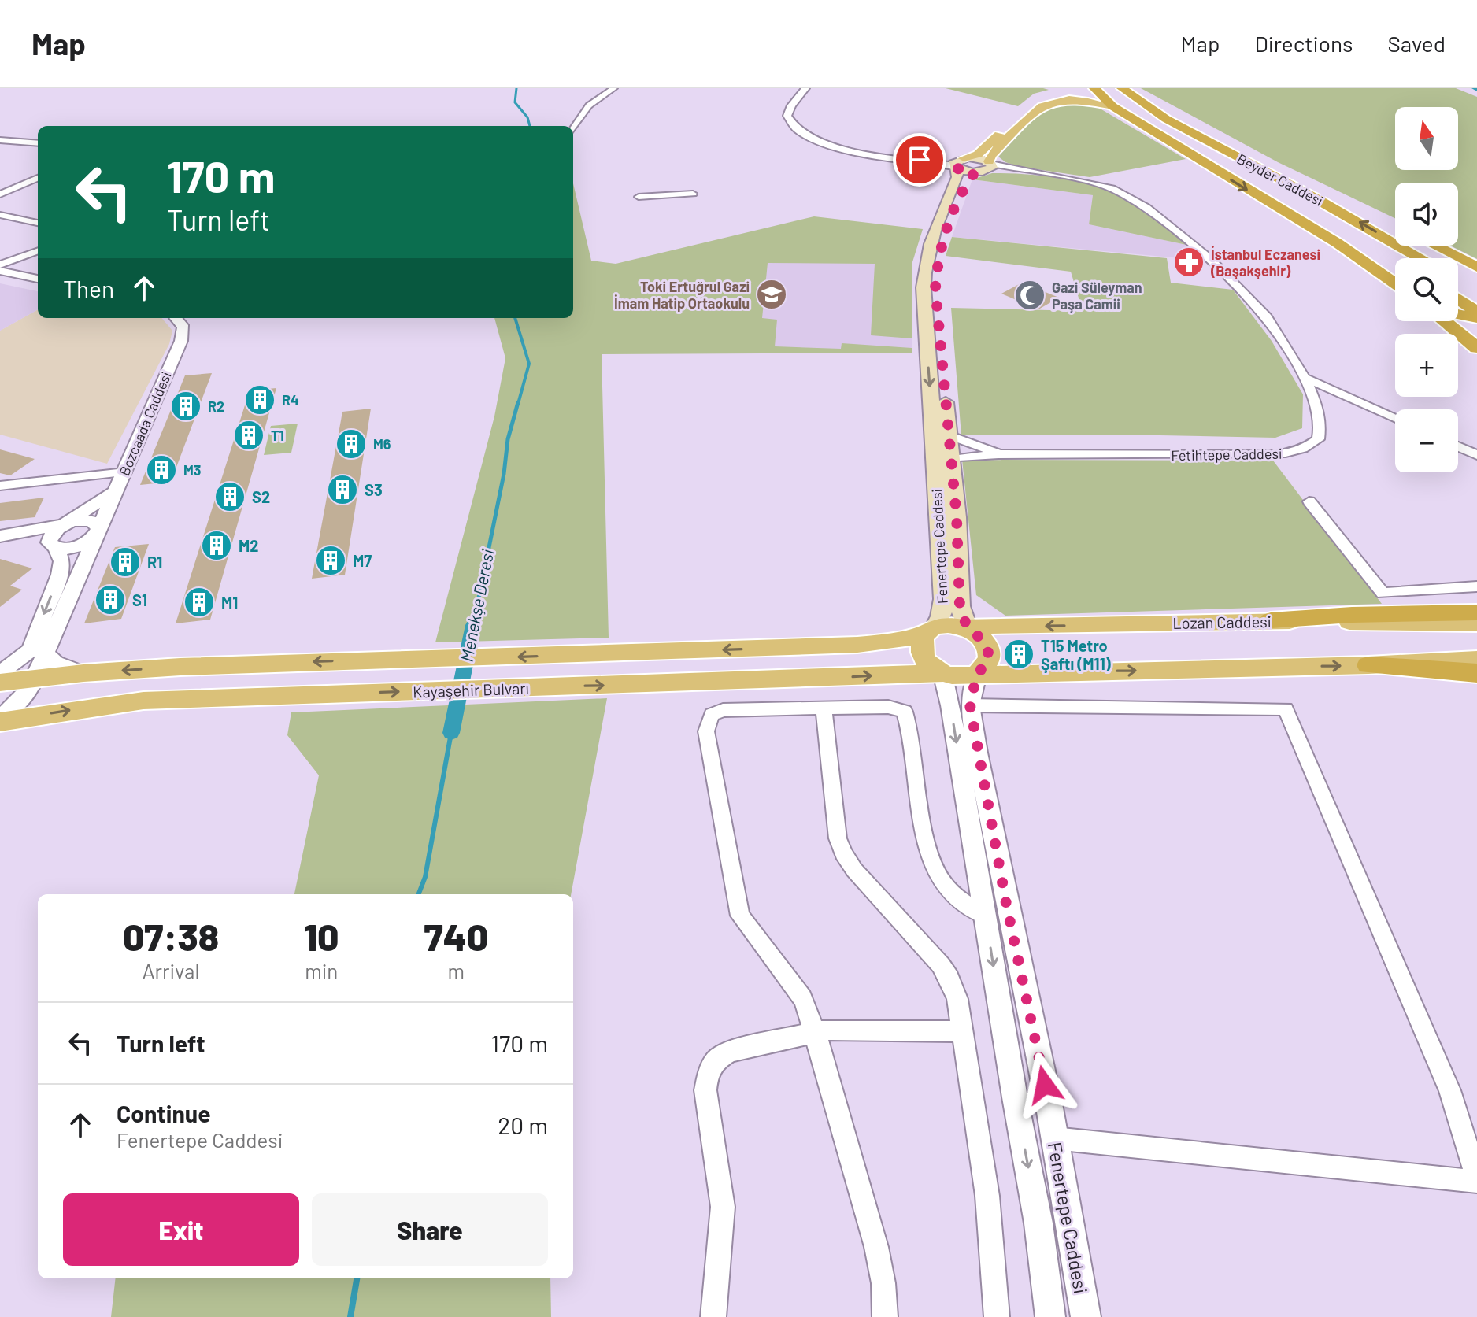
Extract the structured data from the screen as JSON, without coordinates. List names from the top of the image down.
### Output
{
  "streets": {
    "highway": ["Beyder Caddesi"],
    "main road": ["Fenertepe Caddesi", "Lozan Caddesi", "Kayaşehir Bulvarı"],
    "street": ["Bozcaada Caddesi", "Fetihtepe Caddesi"]
  },
  "crossings": [
    ["Bozcaada Caddesi", "Kayaşehir Bulvarı"],
    ["Fetihtepe Caddesi", "Fenertepe Caddesi"],
    ["Fenertepe Caddesi", "Lozan Caddesi"],
    ["Fenertepe Caddesi", "Kayaşehir Bulvarı"],
    ["Lozan Caddesi", "Kayaşehir Bulvarı"]
  ],
  "water": ["Menekşe Deresi"],
  "places": {
    "pharmacy": ["İstanbul Eczanesi (Başakşehir)"],
    "school or university": ["Toki Ertuğrul Gazi İmam Hatip Ortaokulu"],
    "mosque": ["Gazi Süleyman Paşa Camii"],
    "building": [
      "R4",
      "R2",
      "T1",
      "M6",
      "M3",
      "S3",
      "S2",
      "M2",
      "M7",
      "R1",
      "S1",
      "M1",
      "T15 Metro Şaftı (M11)"
    ]
  },
  "north": "top",
  "page": {
    "header": "Map",
    "nav": ["Map", "Directions", "Saved"],
    "map_buttons": ["+", "−"],
    "turn": ["170 m", "Turn left"],
    "then": "Then",
    "eta": [
      "07:38",
      "Arrival",
      "10",
      "min",
      "740",
      "m"
    ],
    "list": [
      {
        "name": "Turn left",
        "value": "170 m"
      },
      {
        "name": "Continue",
        "note": "Fenertepe Caddesi",
        "value": "20 m"
      }
    ],
    "buttons": ["Exit", "Share"]
  }
}
